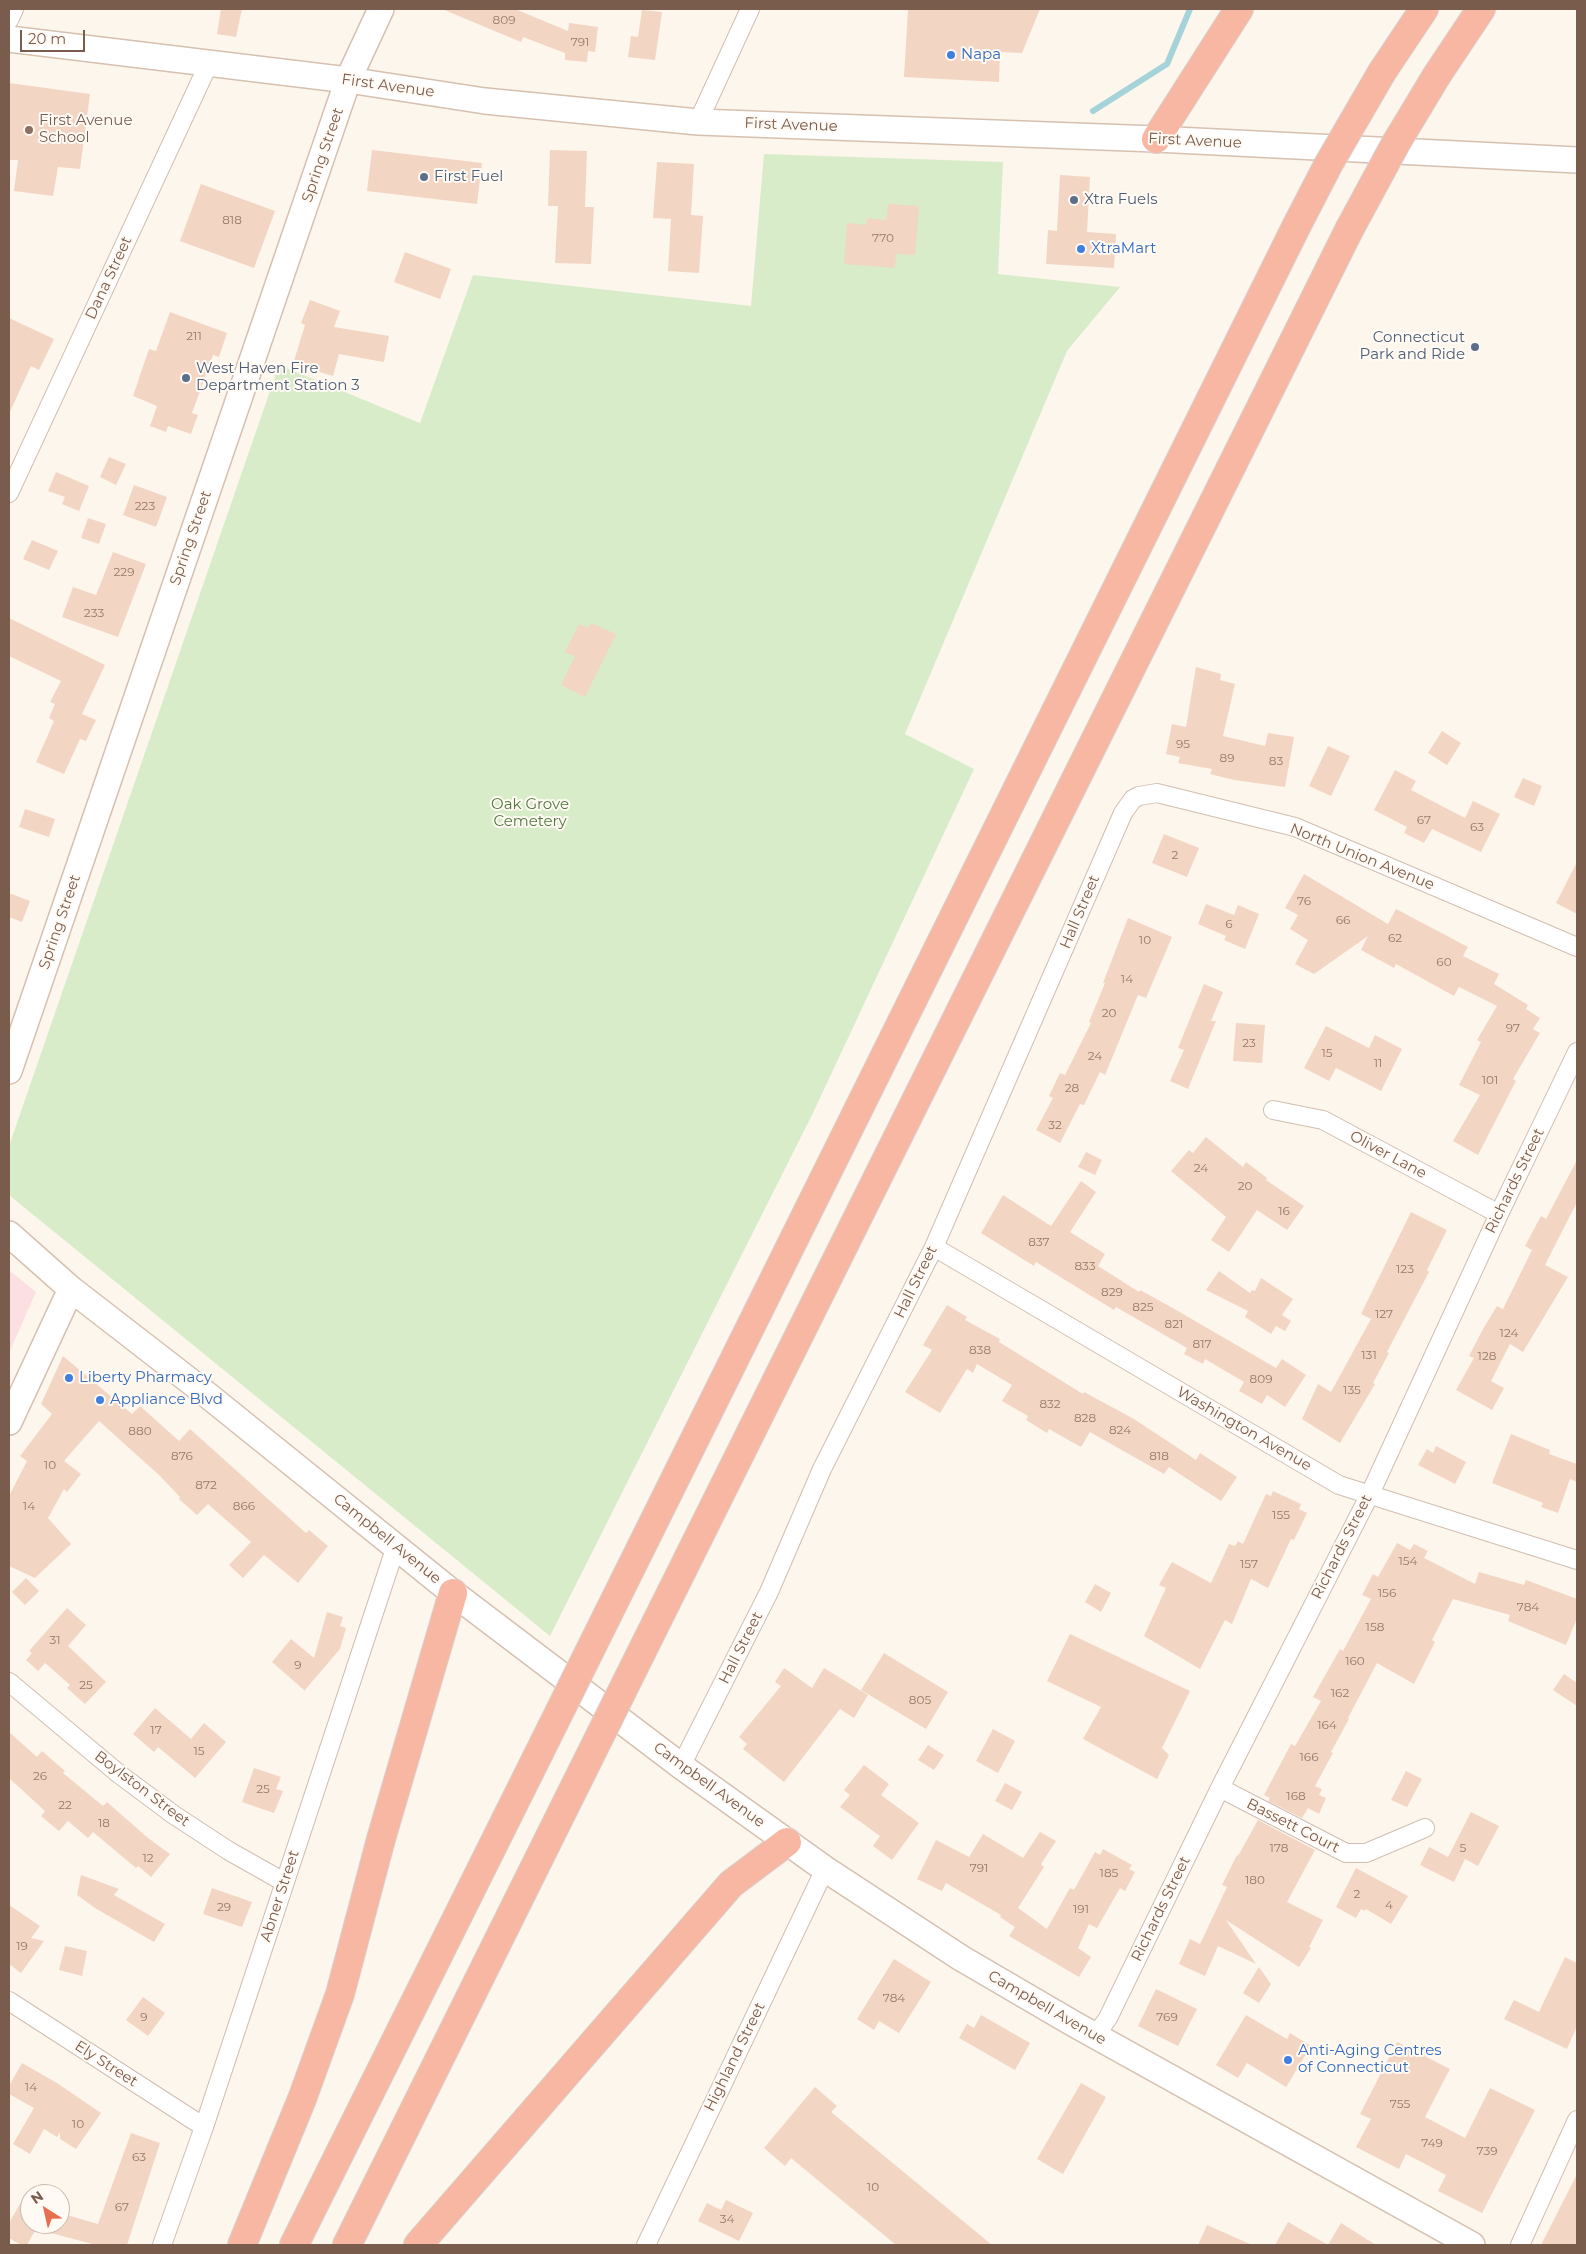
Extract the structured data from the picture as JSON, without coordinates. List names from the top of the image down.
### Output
{
  "streets": {
    "main road": ["First Avenue", "Spring Street", "Campbell Avenue"],
    "street": [
      "Dana Street",
      "North Union Avenue",
      "Hall Street",
      "Oliver Lane",
      "Richards Street",
      "Washington Avenue",
      "Boylston Street",
      "Bassett Court",
      "Abner Street",
      "Highland Street",
      "Ely Street"
    ]
  },
  "crossings": [
    ["First Avenue", "Spring Street"],
    ["First Avenue", "Dana Street"],
    ["North Union Avenue", "Hall Street"],
    ["Hall Street", "Washington Avenue"],
    ["Hall Street", "Campbell Avenue"],
    ["Oliver Lane", "Richards Street"],
    ["Richards Street", "Washington Avenue"],
    ["Richards Street", "Campbell Avenue"],
    ["Richards Street", "Bassett Court"],
    ["Campbell Avenue", "Abner Street"],
    ["Campbell Avenue", "Highland Street"],
    ["Boylston Street", "Abner Street"],
    ["Abner Street", "Ely Street"]
  ],
  "parks": ["Oak Grove Cemetery"],
  "places": [
    "Napa",
    "First Avenue School",
    "First Fuel",
    "Xtra Fuels",
    "XtraMart",
    "Connecticut Park and Ride",
    "West Haven Fire Department Station 3",
    "Liberty Pharmacy",
    "Appliance Blvd",
    "Anti-Aging Centres of Connecticut"
  ],
  "house_numbers": [
    "809",
    "791",
    "818",
    "770",
    "211",
    "223",
    "229",
    "233",
    "95",
    "89",
    "83",
    "67",
    "63",
    "2",
    "76",
    "66",
    "6",
    "62",
    "10",
    "60",
    "14",
    "20",
    "97",
    "23",
    "15",
    "24",
    "11",
    "101",
    "28",
    "32",
    "24",
    "20",
    "16",
    "837",
    "833",
    "123",
    "829",
    "825",
    "127",
    "821",
    "124",
    "817",
    "838",
    "131",
    "128",
    "809",
    "135",
    "832",
    "828",
    "824",
    "880",
    "876",
    "818",
    "10",
    "872",
    "14",
    "866",
    "155",
    "154",
    "157",
    "156",
    "784",
    "158",
    "31",
    "160",
    "9",
    "25",
    "162",
    "805",
    "164",
    "17",
    "15",
    "166",
    "26",
    "25",
    "168",
    "22",
    "18",
    "178",
    "5",
    "12",
    "791",
    "185",
    "180",
    "2",
    "4",
    "29",
    "191",
    "19",
    "784",
    "9",
    "769",
    "14",
    "755",
    "10",
    "749",
    "739",
    "63",
    "10",
    "67",
    "34"
  ],
  "scale_bar": "20 m",
  "north": "top left"
}
